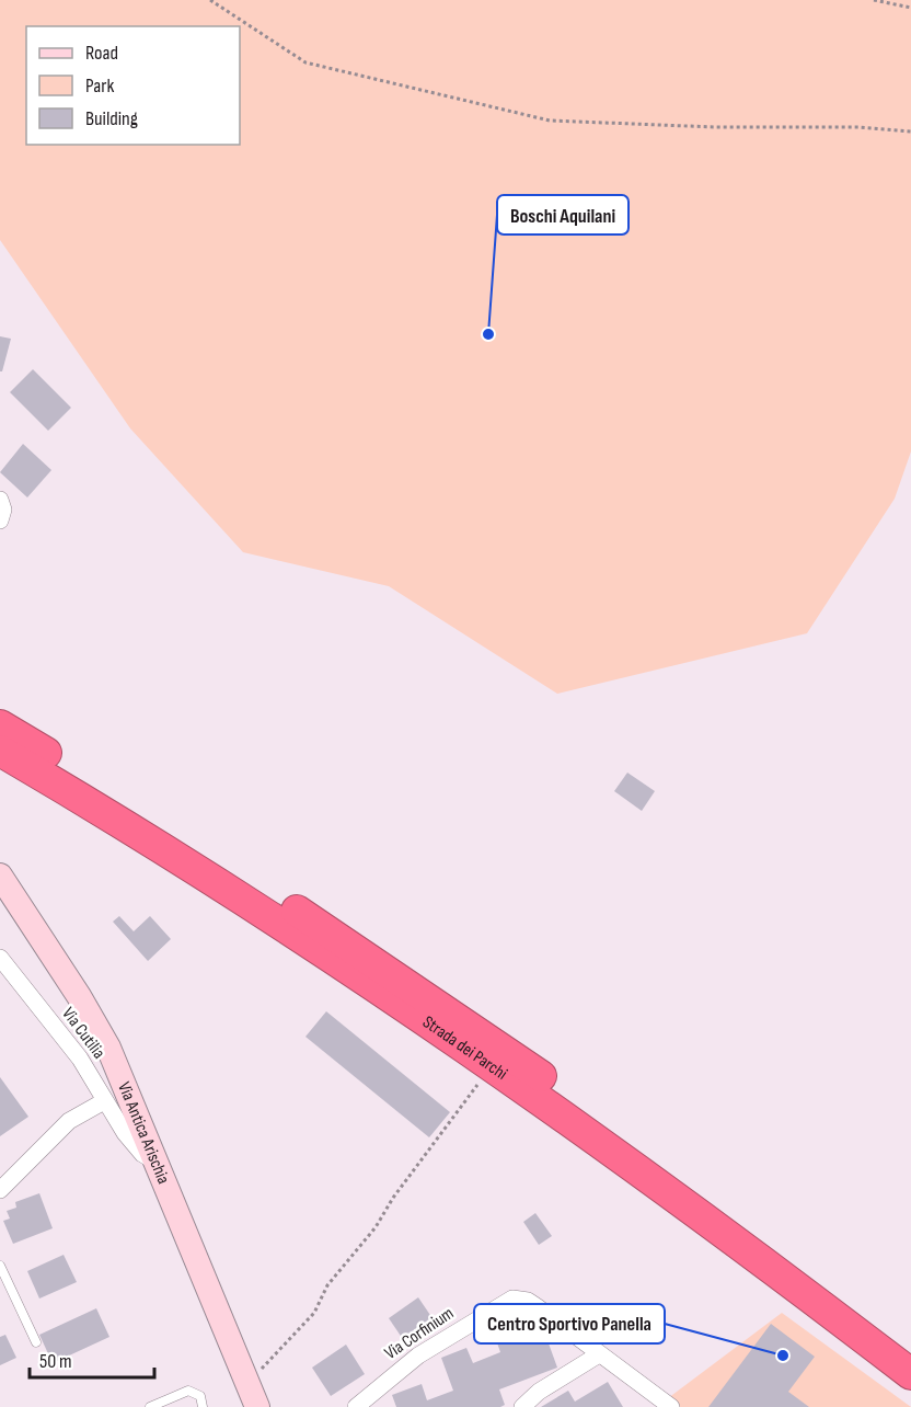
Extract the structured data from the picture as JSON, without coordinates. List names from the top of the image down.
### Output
{
  "streets": {
    "highway": ["Strada dei Parchi"],
    "main road": ["Via Antica Arischia"],
    "street": ["Via Cutilia", "Via Corfinium"]
  },
  "crossings": [
    ["Via Cutilia", "Via Antica Arischia"]
  ],
  "places": ["Boschi Aquilani", "Centro Sportivo Panella"],
  "legend": ["Road", "Park", "Building"],
  "scale_bar": "50 m"
}
